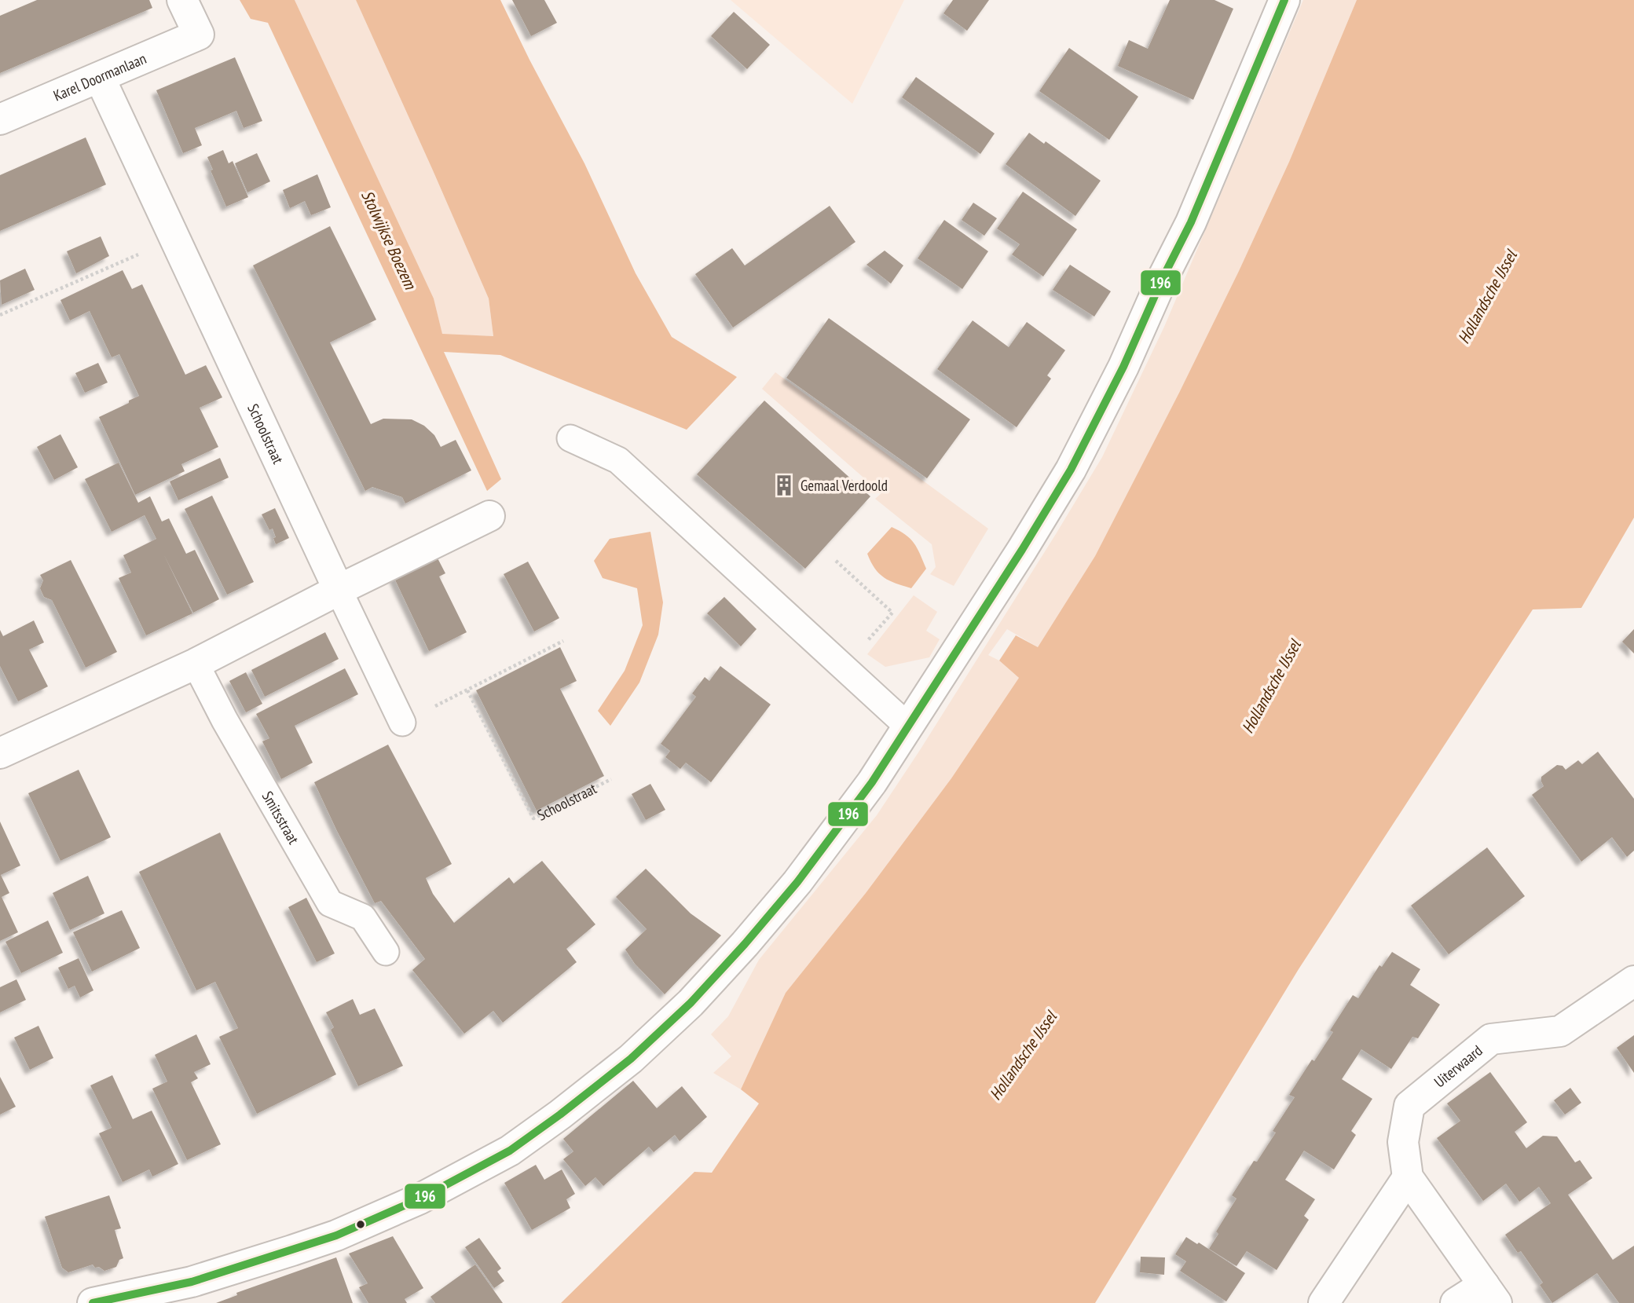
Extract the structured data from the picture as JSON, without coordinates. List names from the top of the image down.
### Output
{
  "streets": {
    "street": ["Karel Doormanlaan", "Schoolstraat", "Uiterwaard"],
    "lane": ["Smitsstraat"]
  },
  "crossings": [
    ["Karel Doormanlaan", "Schoolstraat"]
  ],
  "water": ["Stolwijkse Boezem", "Hollandsche IJssel"],
  "places": {
    "building": ["Gemaal Verdoold"]
  },
  "lines": ["transit line 196"]
}
